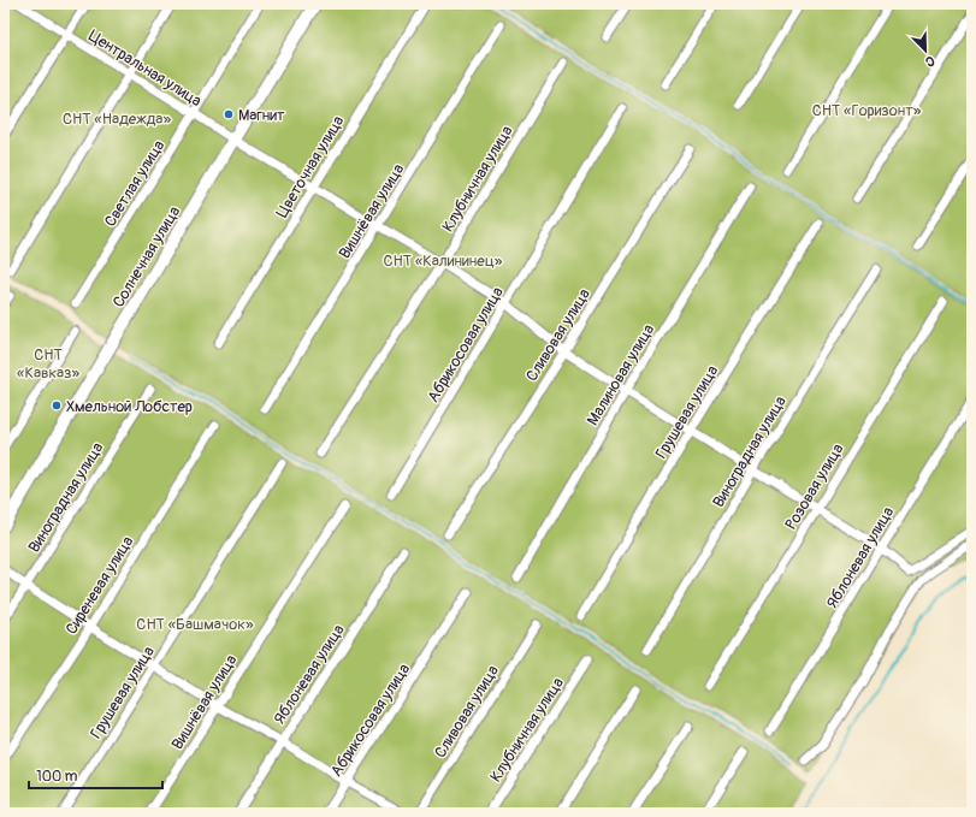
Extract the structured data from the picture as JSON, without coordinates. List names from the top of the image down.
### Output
{
  "streets": {
    "street": [
      "Центральная улица",
      "Цветочная улица",
      "Клубничная улица",
      "Светлая улица",
      "Вишнёвая улица",
      "Солнечная улица",
      "Сливовая улица",
      "Абрикосовая улица",
      "Малиновая улица",
      "Грушевая улица",
      "Виноградная улица",
      "Розовая улица",
      "Яблоневая улица",
      "Сиреневая улица"
    ]
  },
  "crossings": [
    ["Центральная улица", "Цветочная улица"],
    ["Центральная улица", "Клубничная улица"],
    ["Центральная улица", "Светлая улица"],
    ["Центральная улица", "Вишнёвая улица"],
    ["Центральная улица", "Солнечная улица"],
    ["Центральная улица", "Сливовая улица"],
    ["Центральная улица", "Абрикосовая улица"],
    ["Центральная улица", "Малиновая улица"],
    ["Центральная улица", "Грушевая улица"],
    ["Центральная улица", "Виноградная улица"],
    ["Центральная улица", "Розовая улица"],
    ["Центральная улица", "Яблоневая улица"]
  ],
  "parks": [
    "СНТ «Горизонт»",
    "СНТ «Надежда»",
    "СНТ «Калининец»",
    "СНТ «Кавказ»",
    "СНТ «Башмачок»"
  ],
  "places": ["Магнит", "Хмельной Лобстер"],
  "scale_bar": "100 m",
  "north": "bottom right"
}
